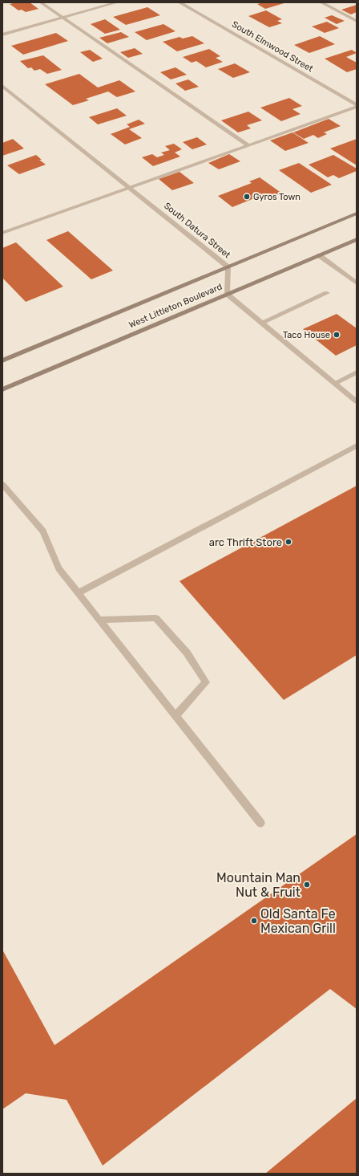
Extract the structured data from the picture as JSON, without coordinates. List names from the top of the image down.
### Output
{
  "streets": {
    "main road": ["West Littleton Boulevard"],
    "street": ["South Elmwood Street", "South Datura Street"]
  },
  "crossings": [
    ["South Datura Street", "West Littleton Boulevard"]
  ],
  "places": [
    "Gyros Town",
    "Taco House",
    "arc Thrift Store",
    "Mountain Man Nut & Fruit",
    "Old Santa Fe Mexican Grill"
  ]
}
